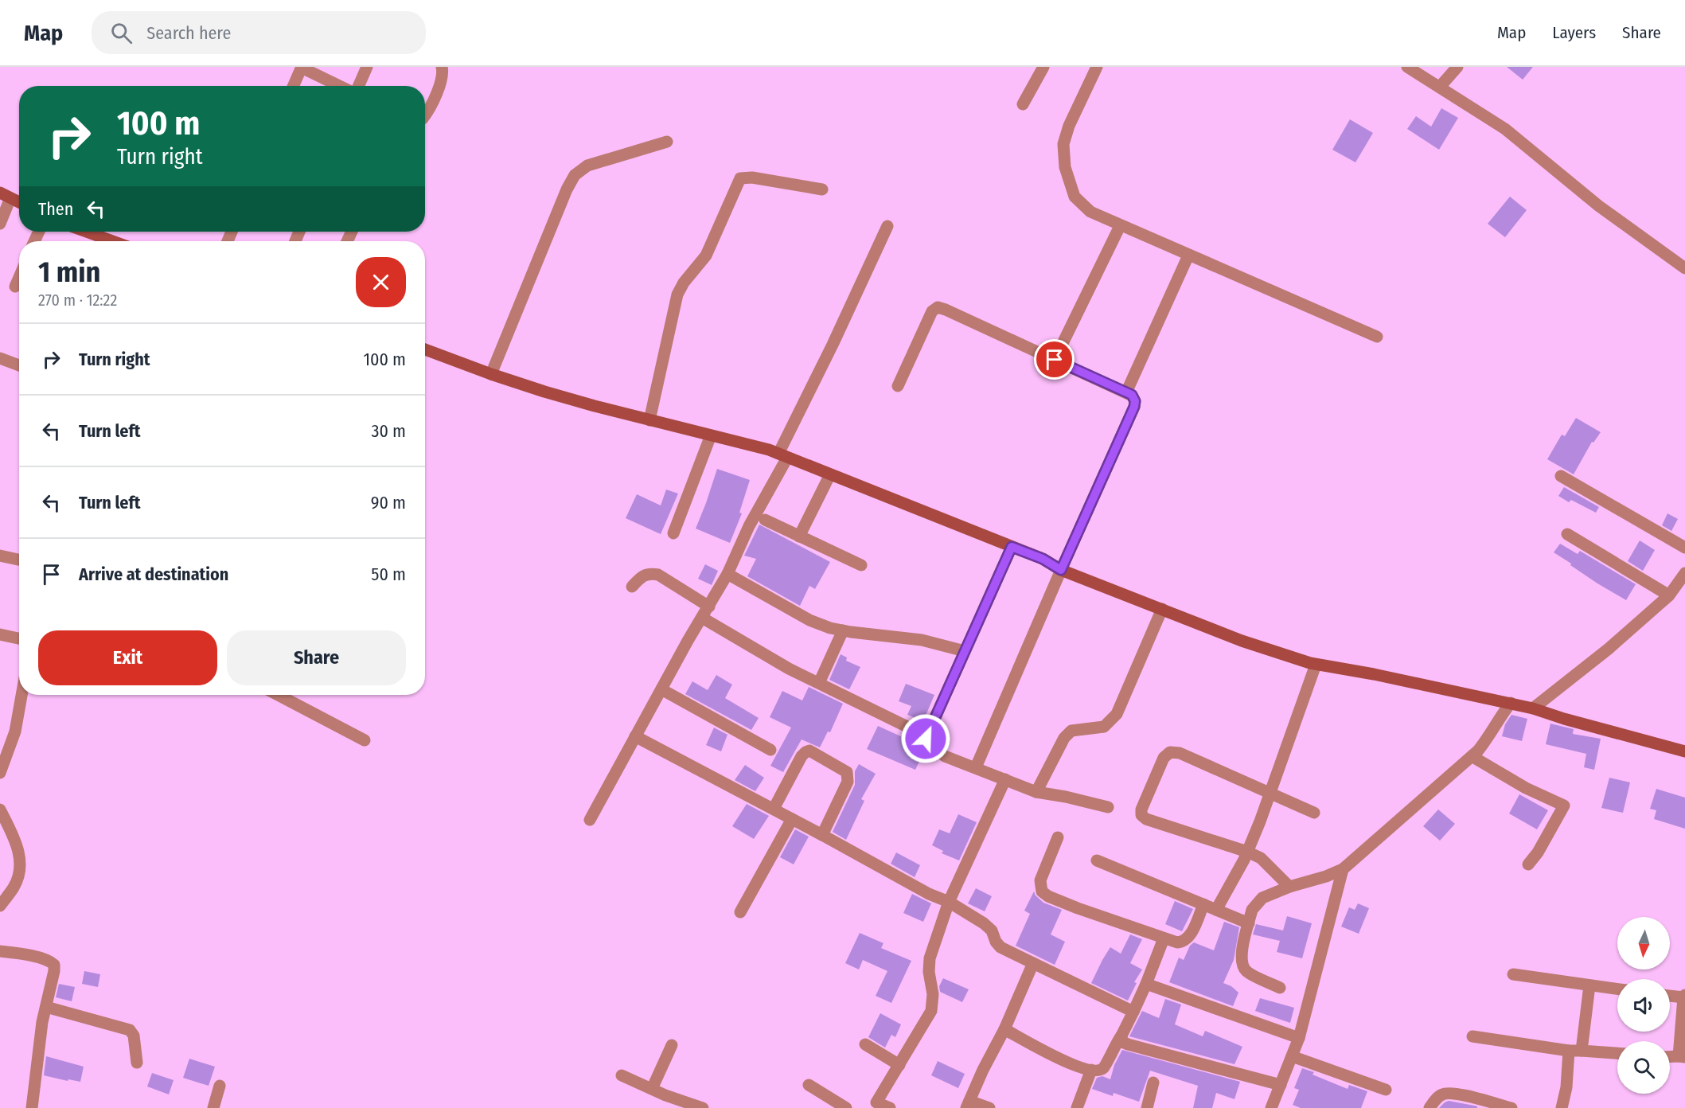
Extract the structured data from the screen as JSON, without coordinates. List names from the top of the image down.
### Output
{
  "north": "bottom",
  "page": {
    "header": "Map",
    "search": "Search here",
    "nav": ["Map", "Layers", "Share"],
    "turn": ["100 m", "Turn right"],
    "then": "Then",
    "heading": ["1 min", "270 m · 12:22"],
    "list": [
      {
        "name": "Turn right",
        "value": "100 m"
      },
      {
        "name": "Turn left",
        "value": "30 m"
      },
      {
        "name": "Turn left",
        "value": "90 m"
      },
      {
        "name": "Arrive at destination",
        "value": "50 m"
      }
    ],
    "buttons": ["Exit", "Share"]
  }
}
